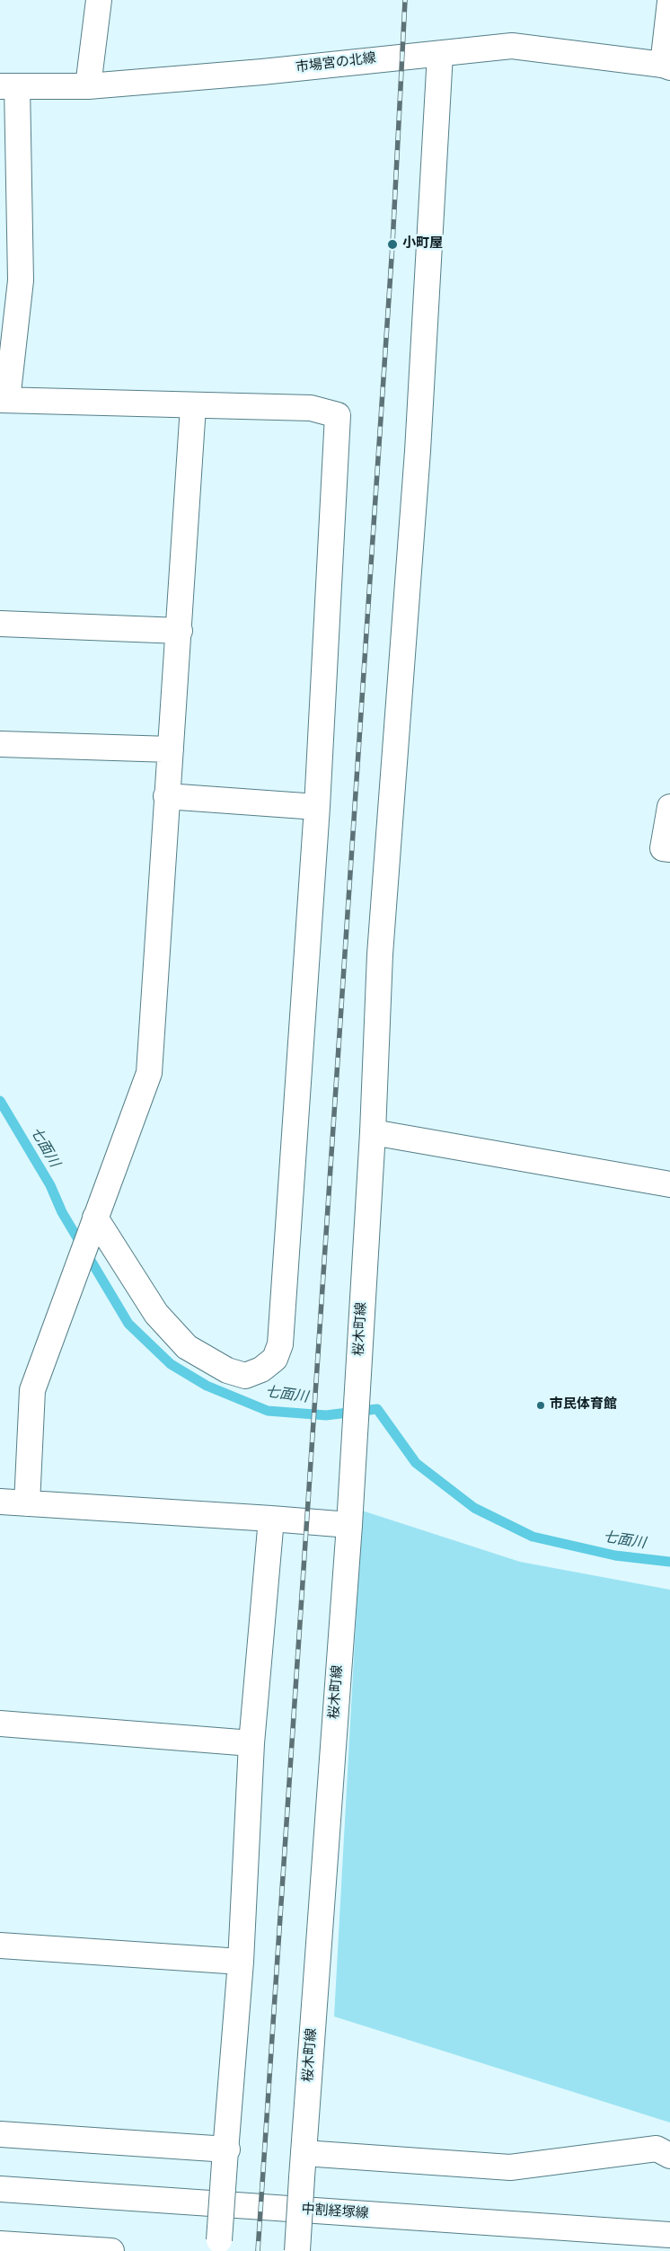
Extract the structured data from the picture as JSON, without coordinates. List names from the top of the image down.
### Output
{
  "streets": {
    "street": ["市場宮の北線", "桜木町線", "中割経塚線"]
  },
  "crossings": [
    ["市場宮の北線", "桜木町線"]
  ],
  "water": ["七面川"],
  "places": ["小町屋", "市民体育館"]
}
